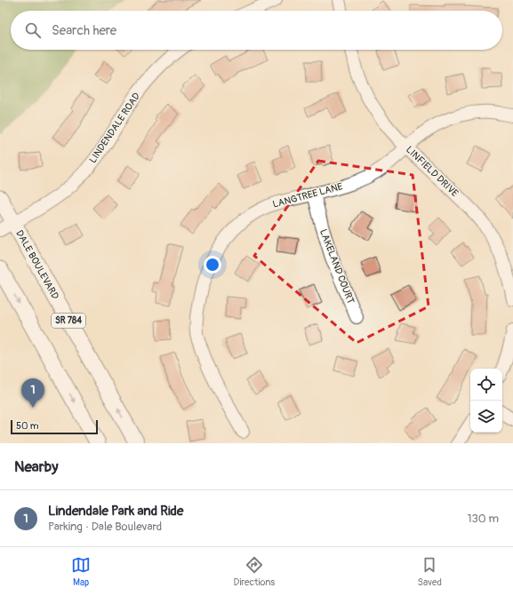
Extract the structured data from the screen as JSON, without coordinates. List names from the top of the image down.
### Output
{
  "streets": {
    "main road": ["DALE BOULEVARD", "SR 784"],
    "street": [
      "LINDENDALE ROAD",
      "LINFIELD DRIVE",
      "LANGTREE LANE",
      "LAKELAND COURT"
    ]
  },
  "crossings": [
    ["LINDENDALE ROAD", "DALE BOULEVARD"],
    ["LINFIELD DRIVE", "LANGTREE LANE"],
    ["LANGTREE LANE", "LAKELAND COURT"]
  ],
  "scale_bar": "50 m",
  "page": {
    "search": "Search here",
    "pins": "1",
    "scale": "50 m",
    "heading": "Nearby",
    "list": [
      {
        "mark": "1",
        "name": "Lindendale Park and Ride",
        "note": "Parking · Dale Boulevard",
        "value": "130 m"
      }
    ],
    "nav": ["Map", "Directions", "Saved"]
  }
}
